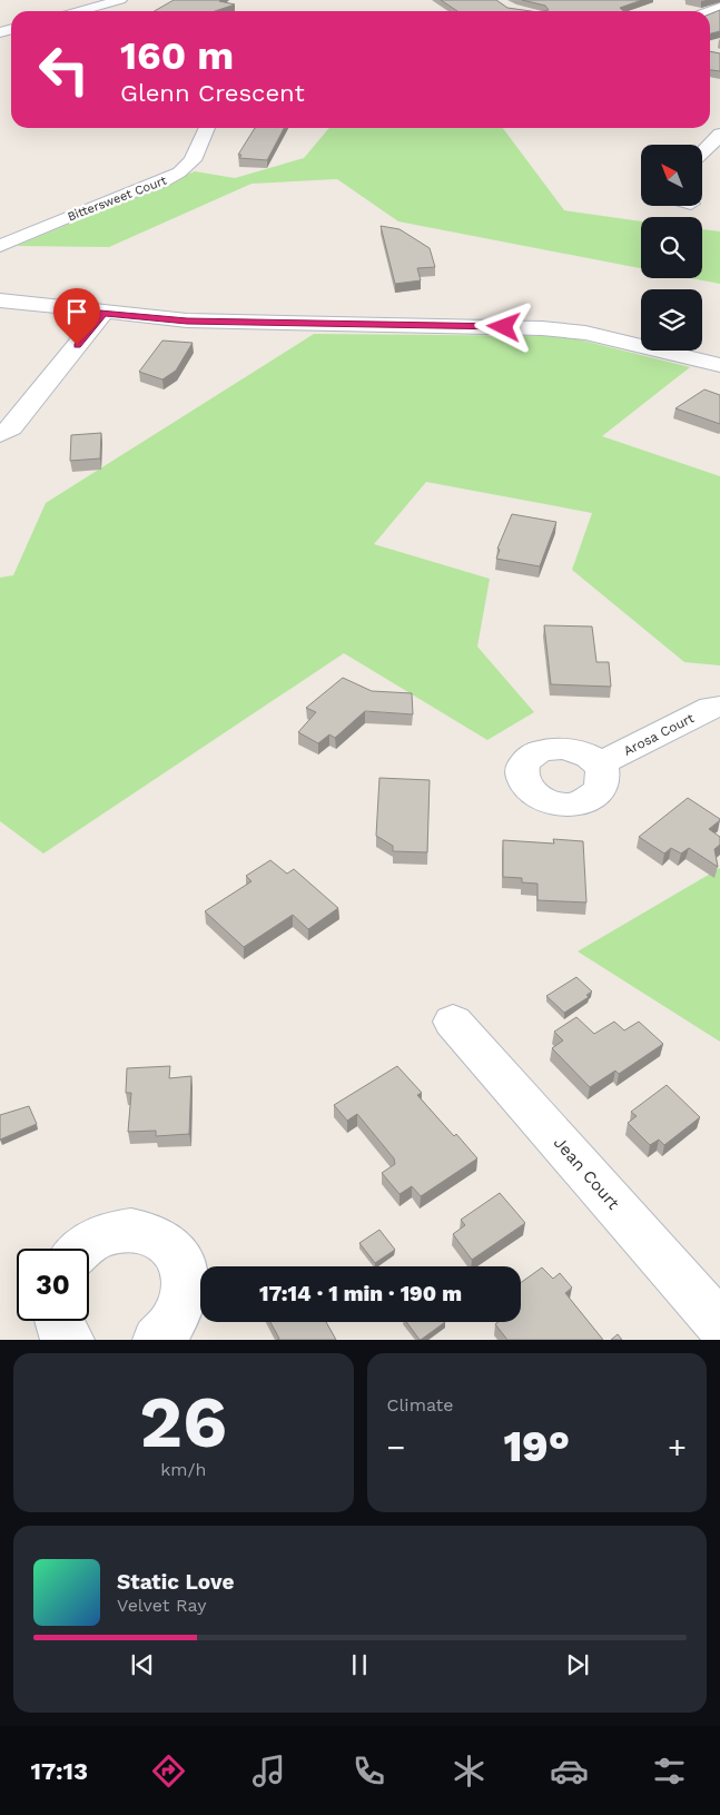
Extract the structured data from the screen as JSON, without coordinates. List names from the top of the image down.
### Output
{
  "streets": {
    "street": ["Bittersweet Court", "Arosa Court", "Jean Court"]
  },
  "north": "top left",
  "page": {
    "turn": ["160 m", "Glenn Crescent"],
    "limit": "30",
    "trip": "17:14 · 1 min · 190 m",
    "tile": [
      ["26", "km/h"],
      "Climate"
    ],
    "heat": ["−", "19°", "+"],
    "song": ["Static Love", "Velvet Ray"],
    "tabs": "17:13"
  }
}
